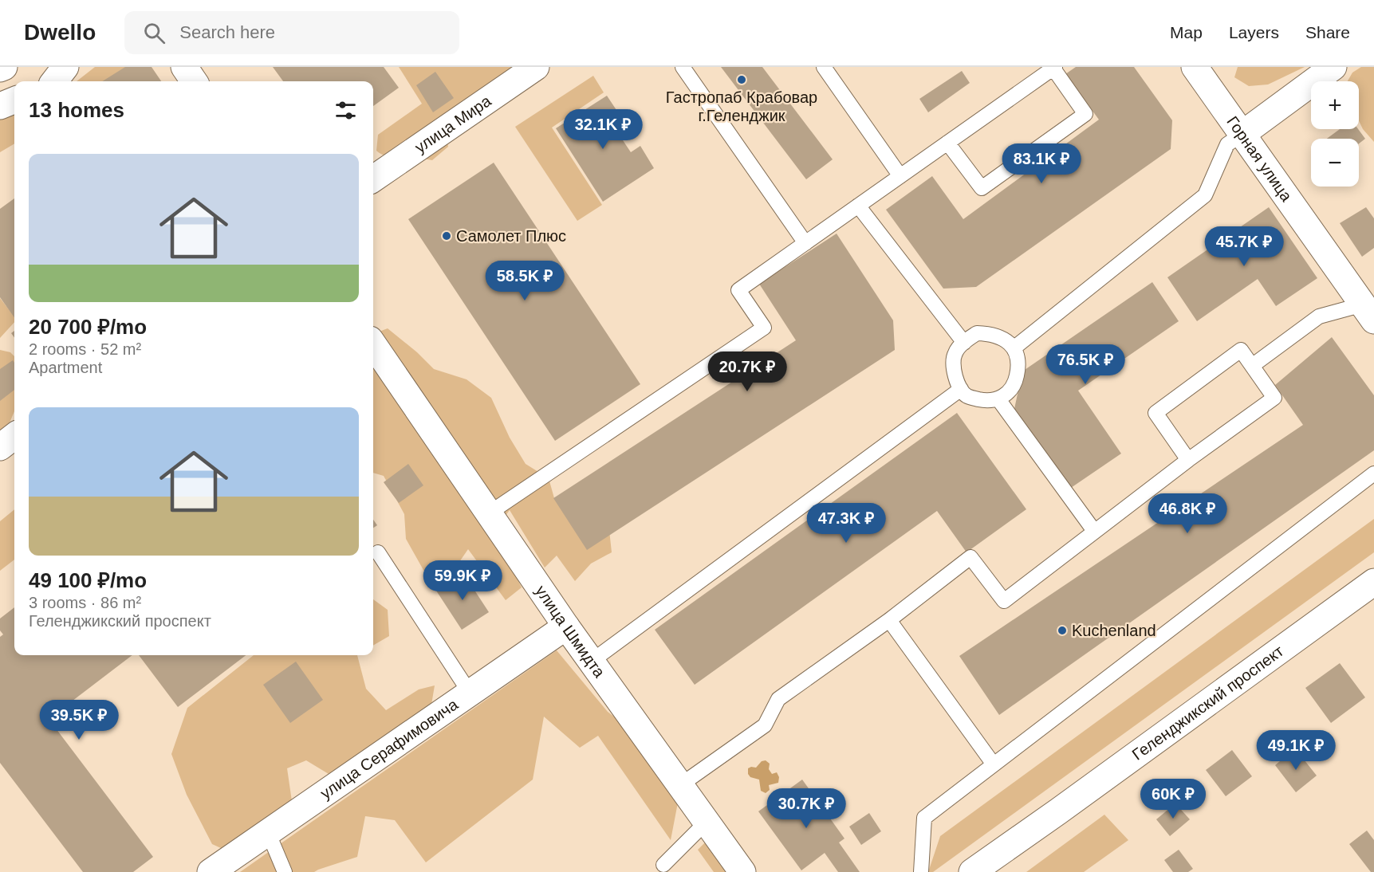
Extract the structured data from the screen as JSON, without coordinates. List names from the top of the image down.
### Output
{
  "streets": {
    "street": [
      "улица Мира",
      "Горная улица",
      "улица Шмидта",
      "Геленджикский проспект",
      "улица Серафимовича"
    ]
  },
  "crossings": [
    ["улица Шмидта", "улица Серафимовича"]
  ],
  "places": ["Гастропаб Крабовар г.Геленджик", "Самолет Плюс", "Kuchenland"],
  "page": {
    "header": "Dwello",
    "search": "Search here",
    "nav": ["Map", "Layers", "Share"],
    "map_buttons": ["+", "−"],
    "heading": "13 homes",
    "price": [
      "32.1K ₽",
      "83.1K ₽",
      "45.7K ₽",
      "58.5K ₽",
      "76.5K ₽",
      "20.7K ₽",
      "46.8K ₽",
      "47.3K ₽",
      "59.9K ₽",
      "39.5K ₽",
      "49.1K ₽",
      "60K ₽",
      "30.7K ₽"
    ],
    "list": [
      {
        "name": "20 700 ₽/mo",
        "note": "2 rooms · 52 m² · Apartment"
      },
      {
        "name": "49 100 ₽/mo",
        "note": "3 rooms · 86 m² · Геленджикский проспект"
      }
    ]
  }
}
